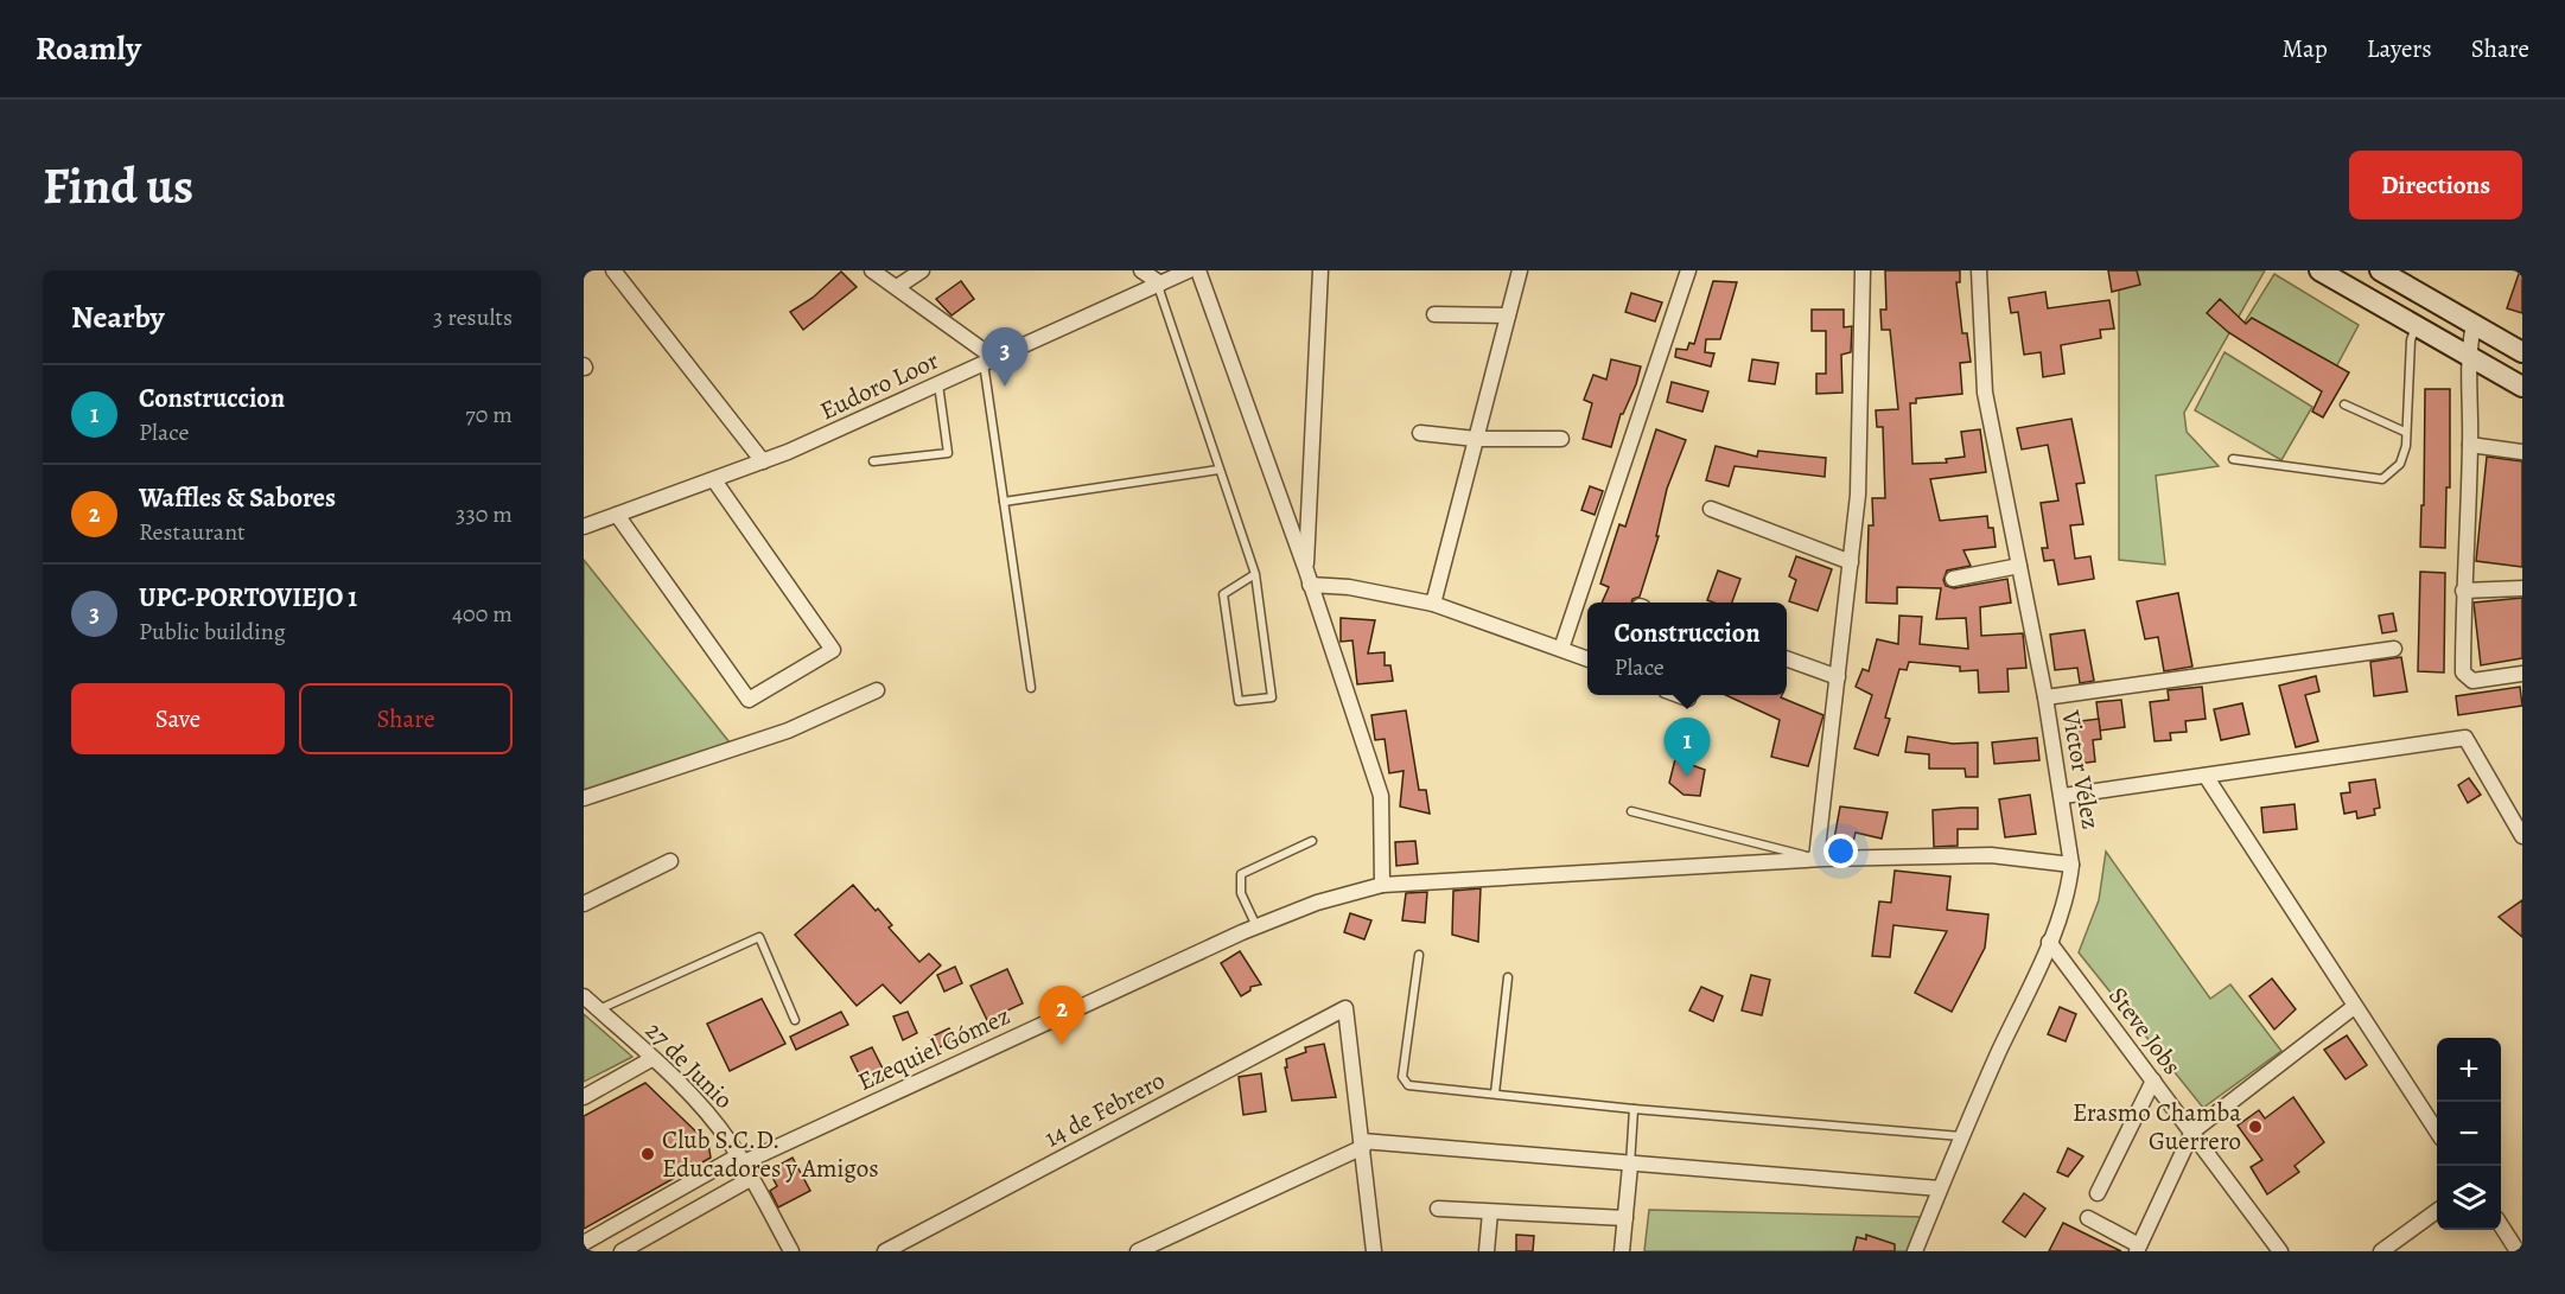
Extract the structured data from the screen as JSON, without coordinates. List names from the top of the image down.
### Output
{
  "streets": {
    "street": [
      "Eudoro Loor",
      "Victor Vélez",
      "Steve Jobs",
      "Ezequiel Gómez",
      "27 de Junio",
      "14 de Febrero"
    ]
  },
  "crossings": [
    ["Victor Vélez", "Steve Jobs"],
    ["Victor Vélez", "Ezequiel Gómez"],
    ["Ezequiel Gómez", "27 de Junio"]
  ],
  "places": ["Erasmo Chamba Guerrero", "Club S.C.D. Educadores y Amigos"],
  "page": {
    "header": "Roamly",
    "nav": ["Map", "Layers", "Share"],
    "buttons": [
      "Directions",
      ["Save", "Share"]
    ],
    "title": "Find us",
    "heading": ["Nearby", "3 results"],
    "pins": ["3", "1", "2"],
    "list": [
      {
        "mark": "1",
        "name": "Construccion",
        "note": "Place",
        "value": "70 m"
      },
      {
        "mark": "2",
        "name": "Waffles & Sabores",
        "note": "Restaurant",
        "value": "330 m"
      },
      {
        "mark": "3",
        "name": "UPC-PORTOVIEJO 1",
        "note": "Public building",
        "value": "400 m"
      }
    ],
    "popup": ["Construccion", "Place"],
    "map_buttons": ["+", "−"]
  }
}
